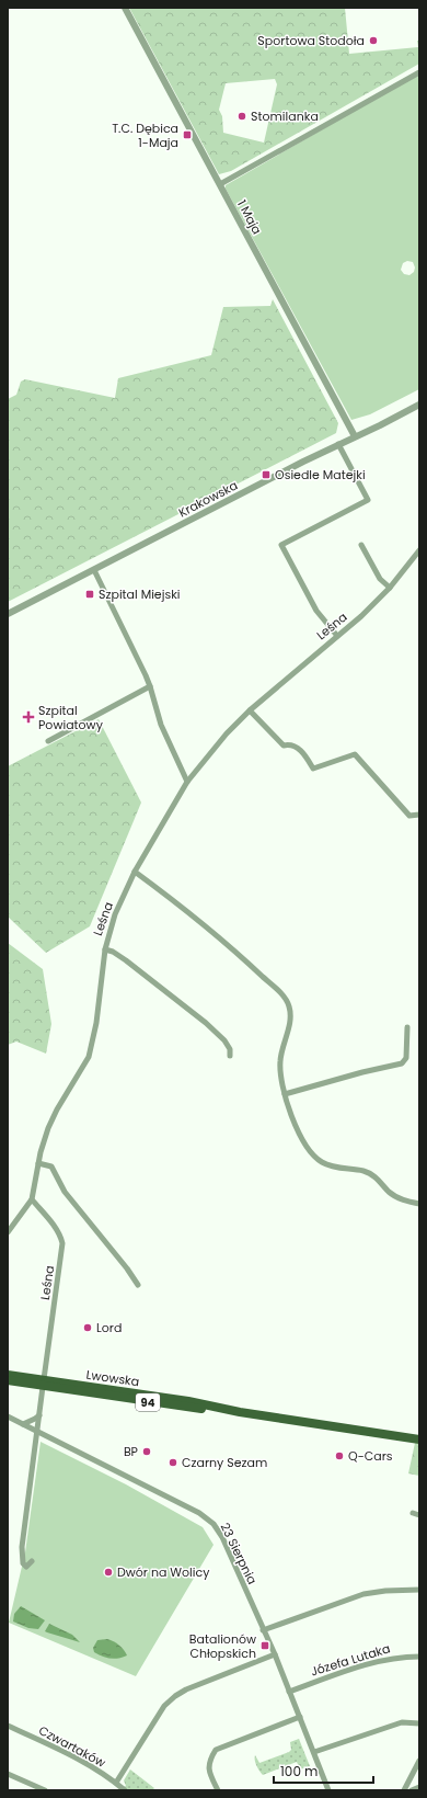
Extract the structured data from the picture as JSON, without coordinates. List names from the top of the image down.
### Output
{
  "streets": {
    "main road": ["Lwowska", "94"],
    "street": [
      "1 Maja",
      "Krakowska",
      "Leśna",
      "23 Sierpnia",
      "Józefa Lutaka",
      "Czwartaków"
    ]
  },
  "crossings": [
    ["1 Maja", "Krakowska"],
    ["Leśna", "Lwowska"],
    ["Leśna", "23 Sierpnia"],
    ["23 Sierpnia", "Józefa Lutaka"]
  ],
  "places": {
    "other": [
      "Sportowa Stodoła",
      "Stomilanka",
      "Lord",
      "BP",
      "Q-Cars",
      "Czarny Sezam",
      "Dwór na Wolicy"
    ],
    "transit": [
      "T.C. Dębica 1-Maja",
      "Osiedle Matejki",
      "Szpital Miejski",
      "Batalionów Chłopskich"
    ],
    "health": ["Szpital Powiatowy"]
  },
  "scale_bar": "100 m"
}
